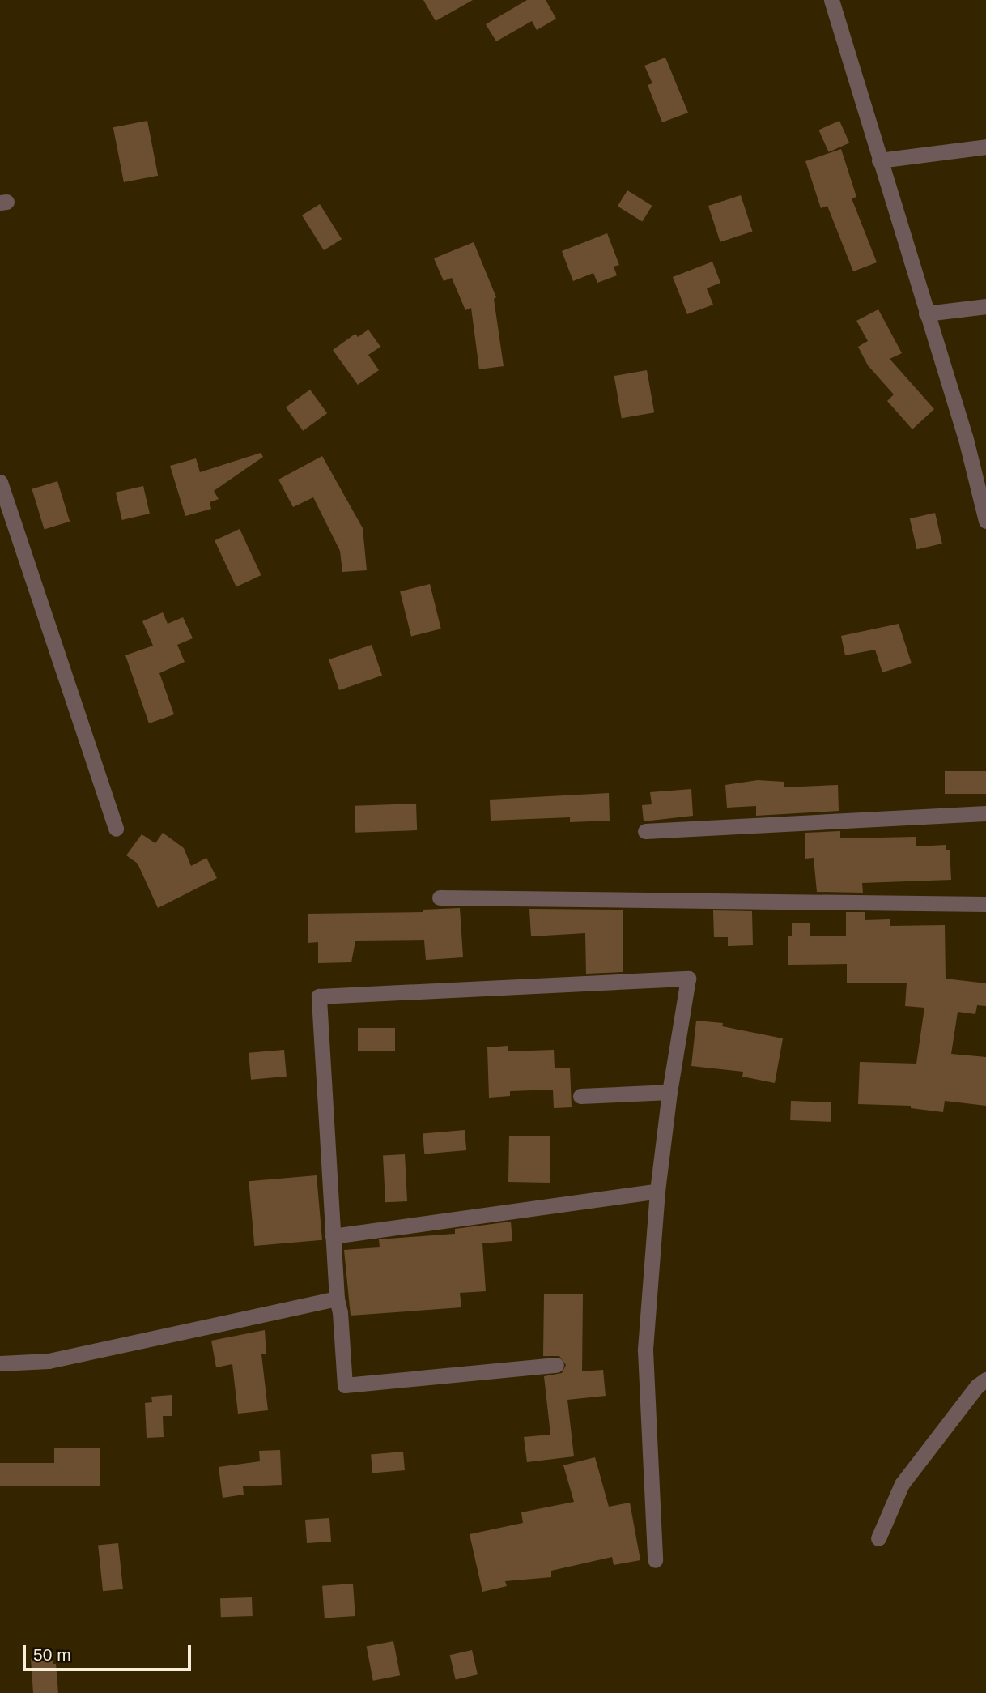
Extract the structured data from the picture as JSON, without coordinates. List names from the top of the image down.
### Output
{
  "scale_bar": "50 m"
}
